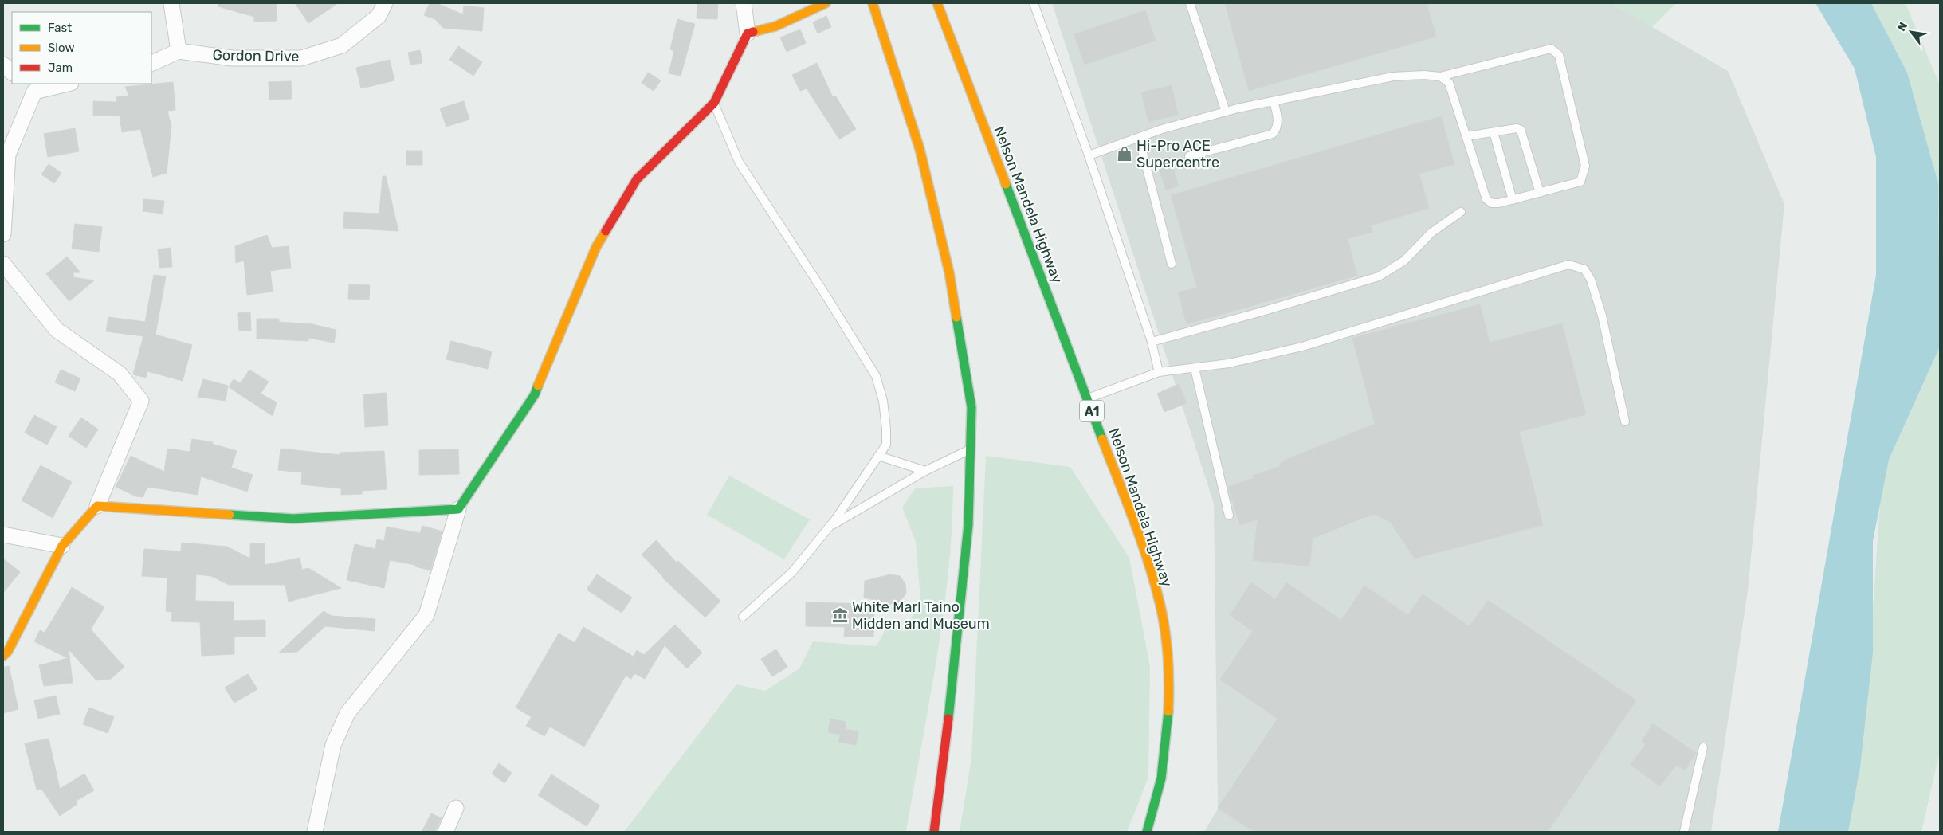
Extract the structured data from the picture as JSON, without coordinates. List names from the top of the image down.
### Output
{
  "streets": {
    "main road": ["Nelson Mandela Highway", "A1"],
    "street": ["Gordon Drive"]
  },
  "places": {
    "shop": ["Hi-Pro ACE Supercentre"],
    "museum": ["White Marl Taino Midden and Museum"]
  },
  "legend": ["Fast", "Slow", "Jam"],
  "north": "top left"
}
